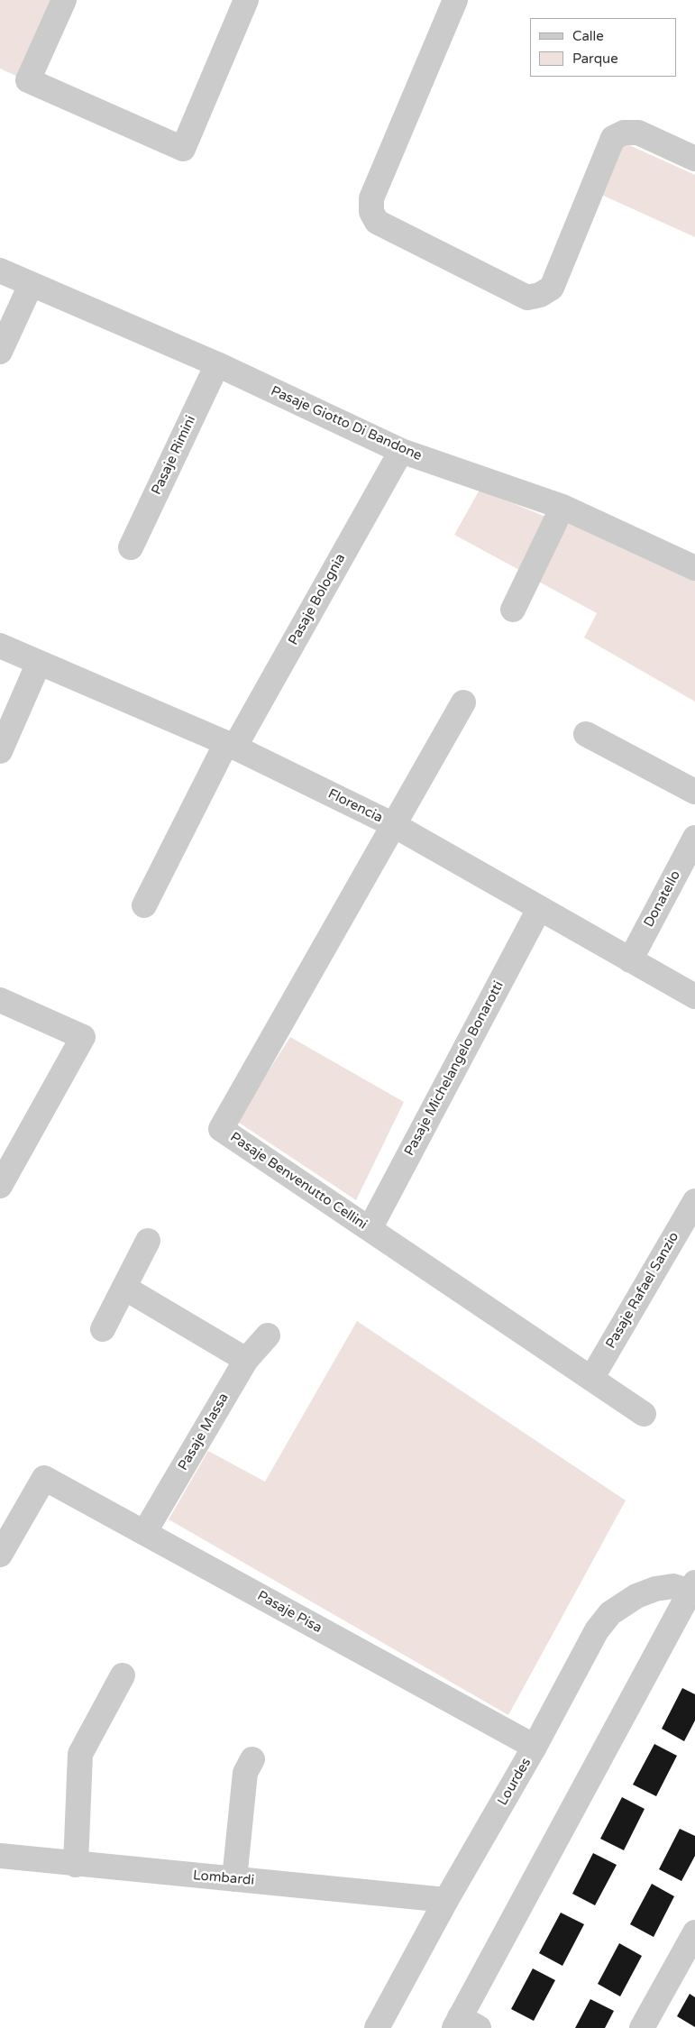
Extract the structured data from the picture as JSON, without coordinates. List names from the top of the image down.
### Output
{
  "streets": {
    "street": [
      "Pasaje Giotto Di Bandone",
      "Pasaje Rimini",
      "Pasaje Bolognia",
      "Florencia",
      "Donatello",
      "Pasaje Michelangelo Bonarotti",
      "Pasaje Benvenutto Cellini",
      "Pasaje Rafael Sanzio",
      "Pasaje Massa",
      "Pasaje Pisa",
      "Lourdes",
      "Lombardi"
    ]
  },
  "crossings": [
    ["Pasaje Giotto Di Bandone", "Pasaje Rimini"],
    ["Pasaje Giotto Di Bandone", "Pasaje Bolognia"],
    ["Pasaje Bolognia", "Florencia"],
    ["Florencia", "Donatello"],
    ["Florencia", "Pasaje Michelangelo Bonarotti"],
    ["Florencia", "Pasaje Benvenutto Cellini"],
    ["Pasaje Michelangelo Bonarotti", "Pasaje Benvenutto Cellini"],
    ["Pasaje Benvenutto Cellini", "Pasaje Rafael Sanzio"],
    ["Pasaje Massa", "Pasaje Pisa"],
    ["Pasaje Pisa", "Lourdes"],
    ["Lourdes", "Lombardi"]
  ],
  "legend": ["Calle", "Parque"]
}
